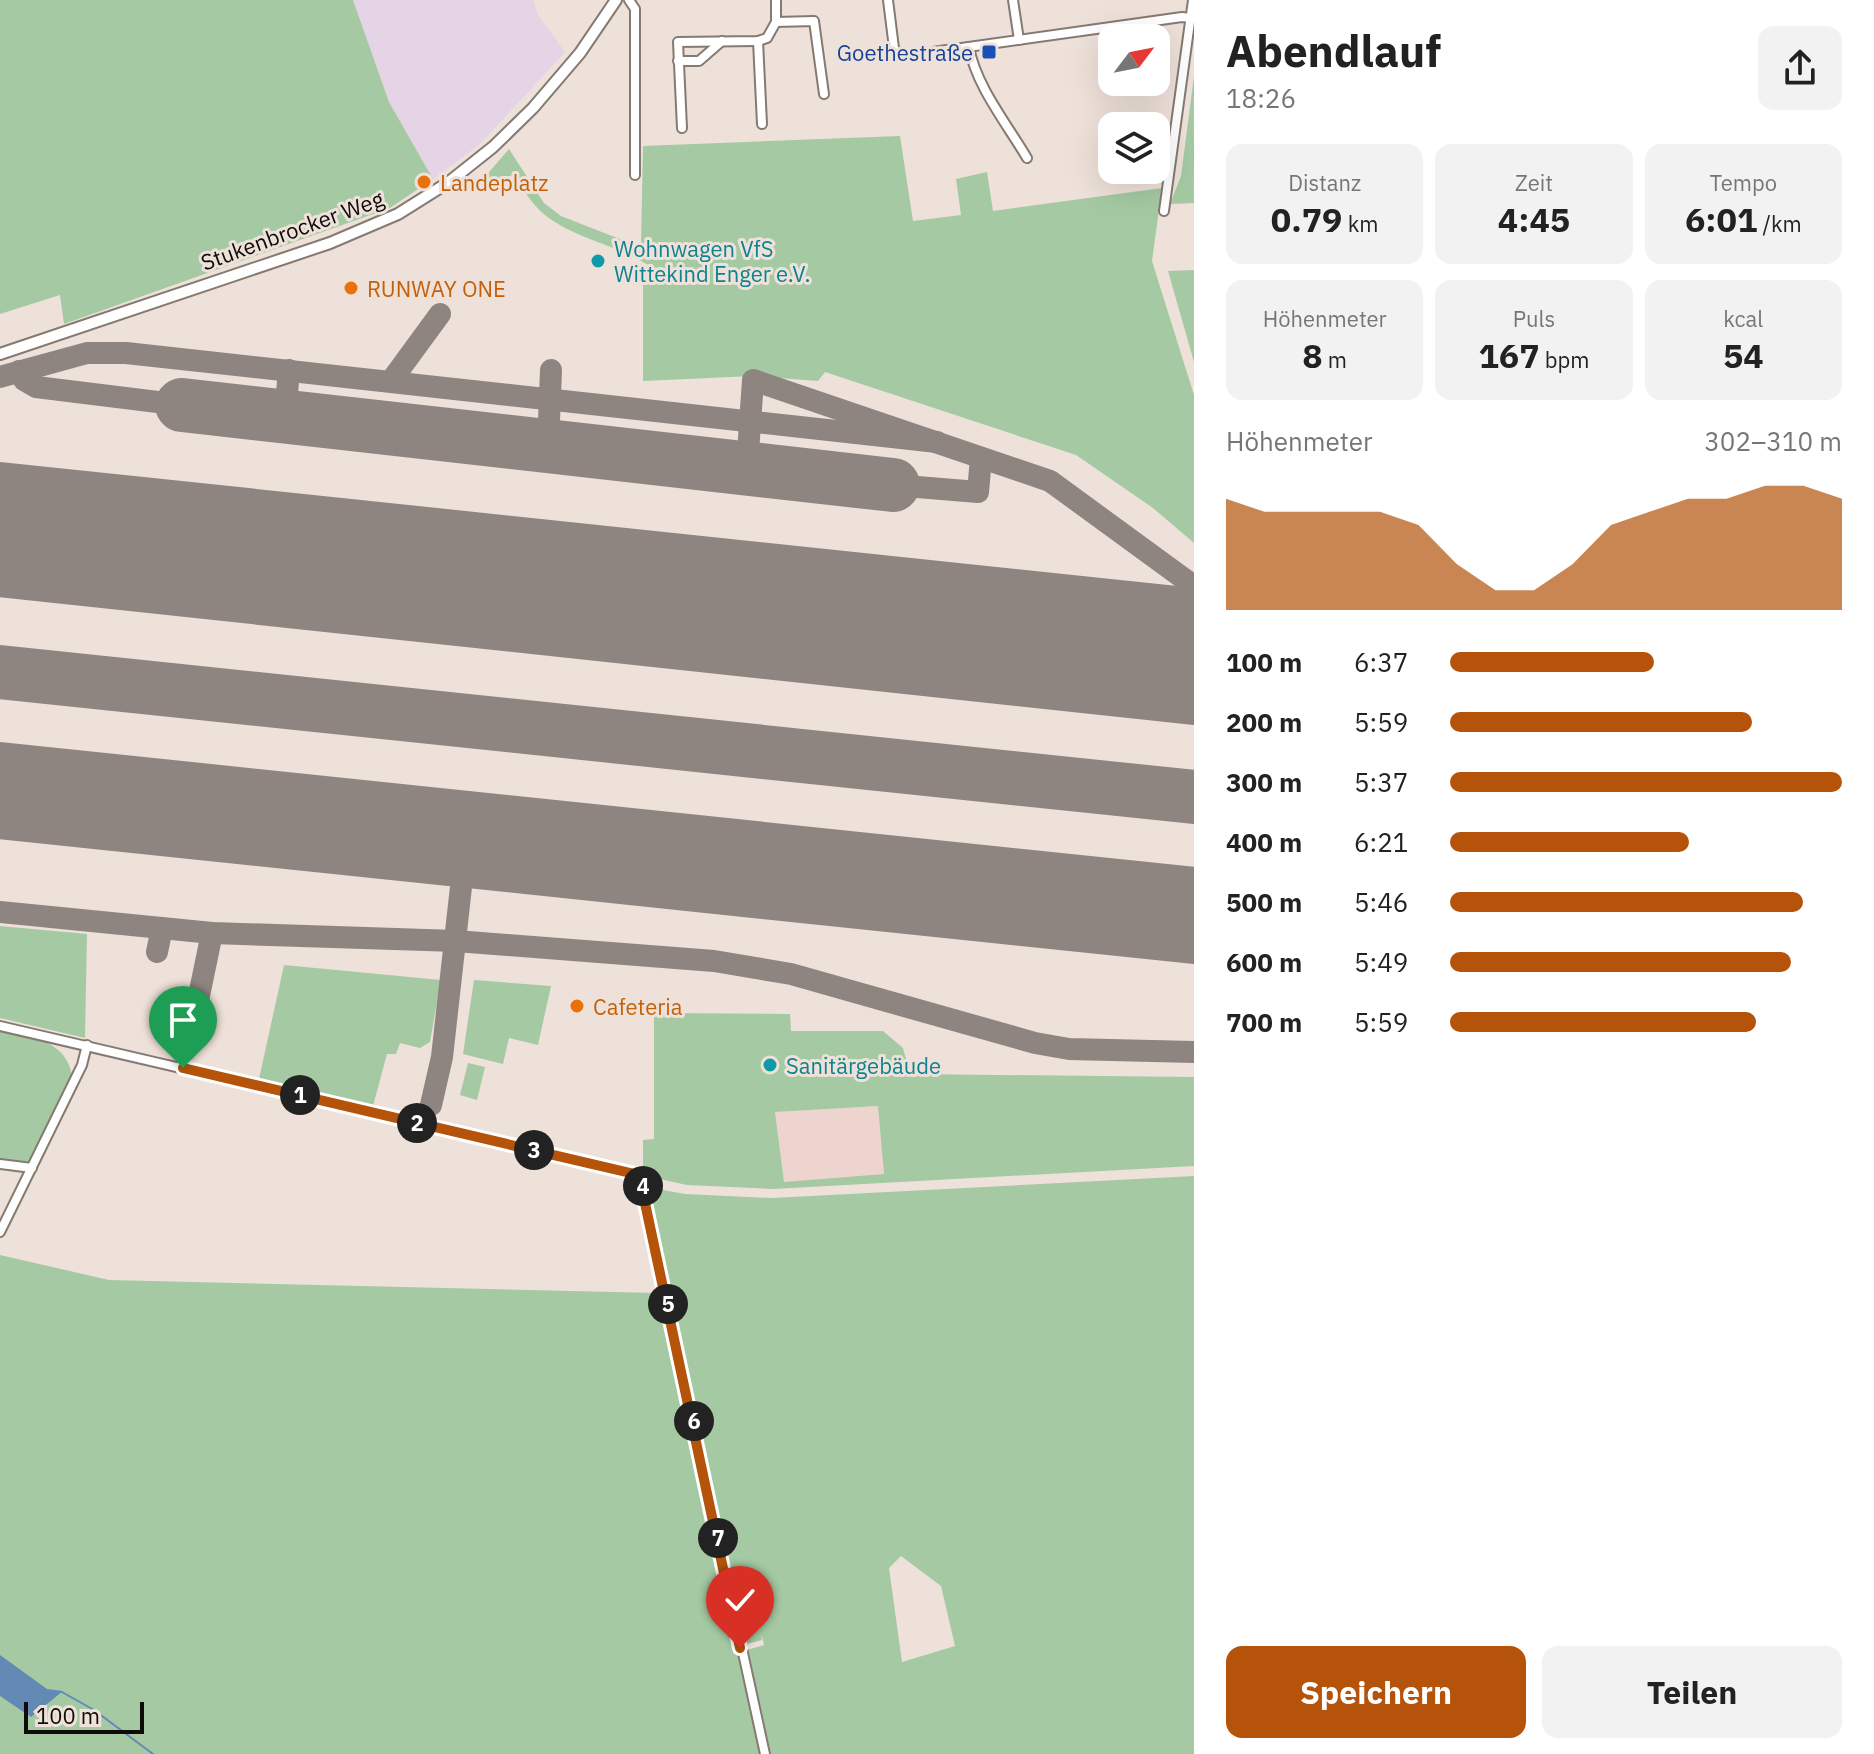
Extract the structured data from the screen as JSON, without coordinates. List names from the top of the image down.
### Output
{
  "streets": {
    "street": ["Stukenbrocker Weg"]
  },
  "places": {
    "transit": ["Goethestraße"],
    "other": [
      "Landeplatz",
      "Wohnwagen VfS Wittekind Enger e.V.",
      "RUNWAY ONE",
      "Cafeteria",
      "Sanitärgebäude"
    ]
  },
  "scale_bar": "100 m",
  "north": "top right",
  "page": {
    "heading": ["Abendlauf", "18:26"],
    "stats": [
      ["Distanz", "0.79 km"],
      ["Zeit", "4:45"],
      ["Tempo", "6:01 /km"],
      ["Höhenmeter", "8 m"],
      ["Puls", "167 bpm"],
      ["kcal", "54"]
    ],
    "chart": ["Höhenmeter", "302–310 m"],
    "list": [
      {
        "name": "100 m",
        "note": "6:37"
      },
      {
        "name": "200 m",
        "note": "5:59"
      },
      {
        "name": "300 m",
        "note": "5:37"
      },
      {
        "name": "400 m",
        "note": "6:21"
      },
      {
        "name": "500 m",
        "note": "5:46"
      },
      {
        "name": "600 m",
        "note": "5:49"
      },
      {
        "name": "700 m",
        "note": "5:59"
      }
    ],
    "pins": [
      "1",
      "2",
      "3",
      "4",
      "5",
      "6",
      "7"
    ],
    "buttons": ["Speichern", "Teilen"],
    "scale": "100 m"
  }
}
